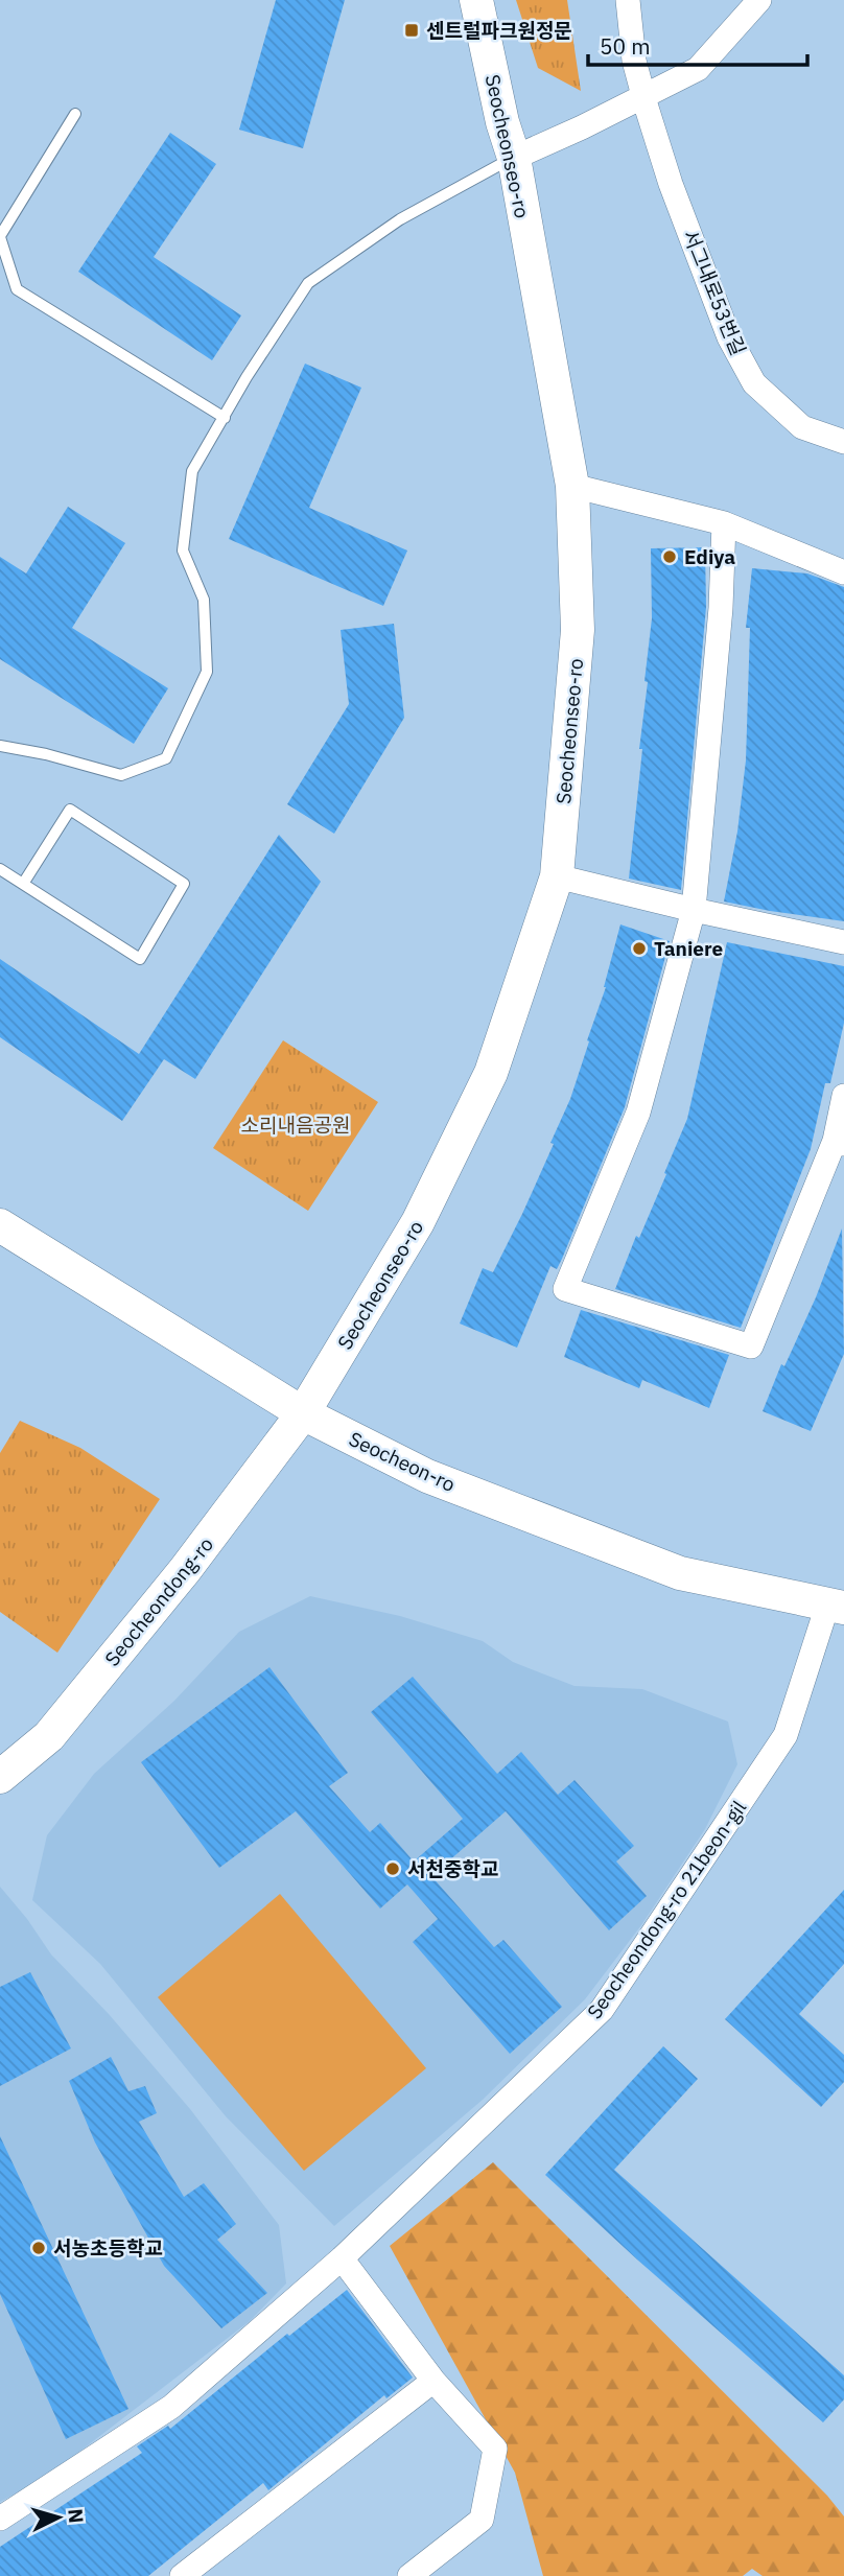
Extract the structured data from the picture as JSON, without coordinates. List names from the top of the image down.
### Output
{
  "streets": {
    "street": [
      "Seocheonseo-ro",
      "서그내로53번길",
      "Seocheon-ro",
      "Seocheondong-ro",
      "Seocheondong-ro 21beon-gil"
    ]
  },
  "crossings": [
    ["Seocheonseo-ro", "Seocheon-ro"],
    ["Seocheonseo-ro", "Seocheondong-ro"],
    ["Seocheon-ro", "Seocheondong-ro"],
    ["Seocheon-ro", "Seocheondong-ro 21beon-gil"]
  ],
  "parks": ["소리내음공원"],
  "places": {
    "transit": ["센트럴파크원정문"],
    "other": [
      "Ediya",
      "Taniere",
      "서천중학교",
      "서농초등학교"
    ]
  },
  "scale_bar": "50 m",
  "north": "right"
}
